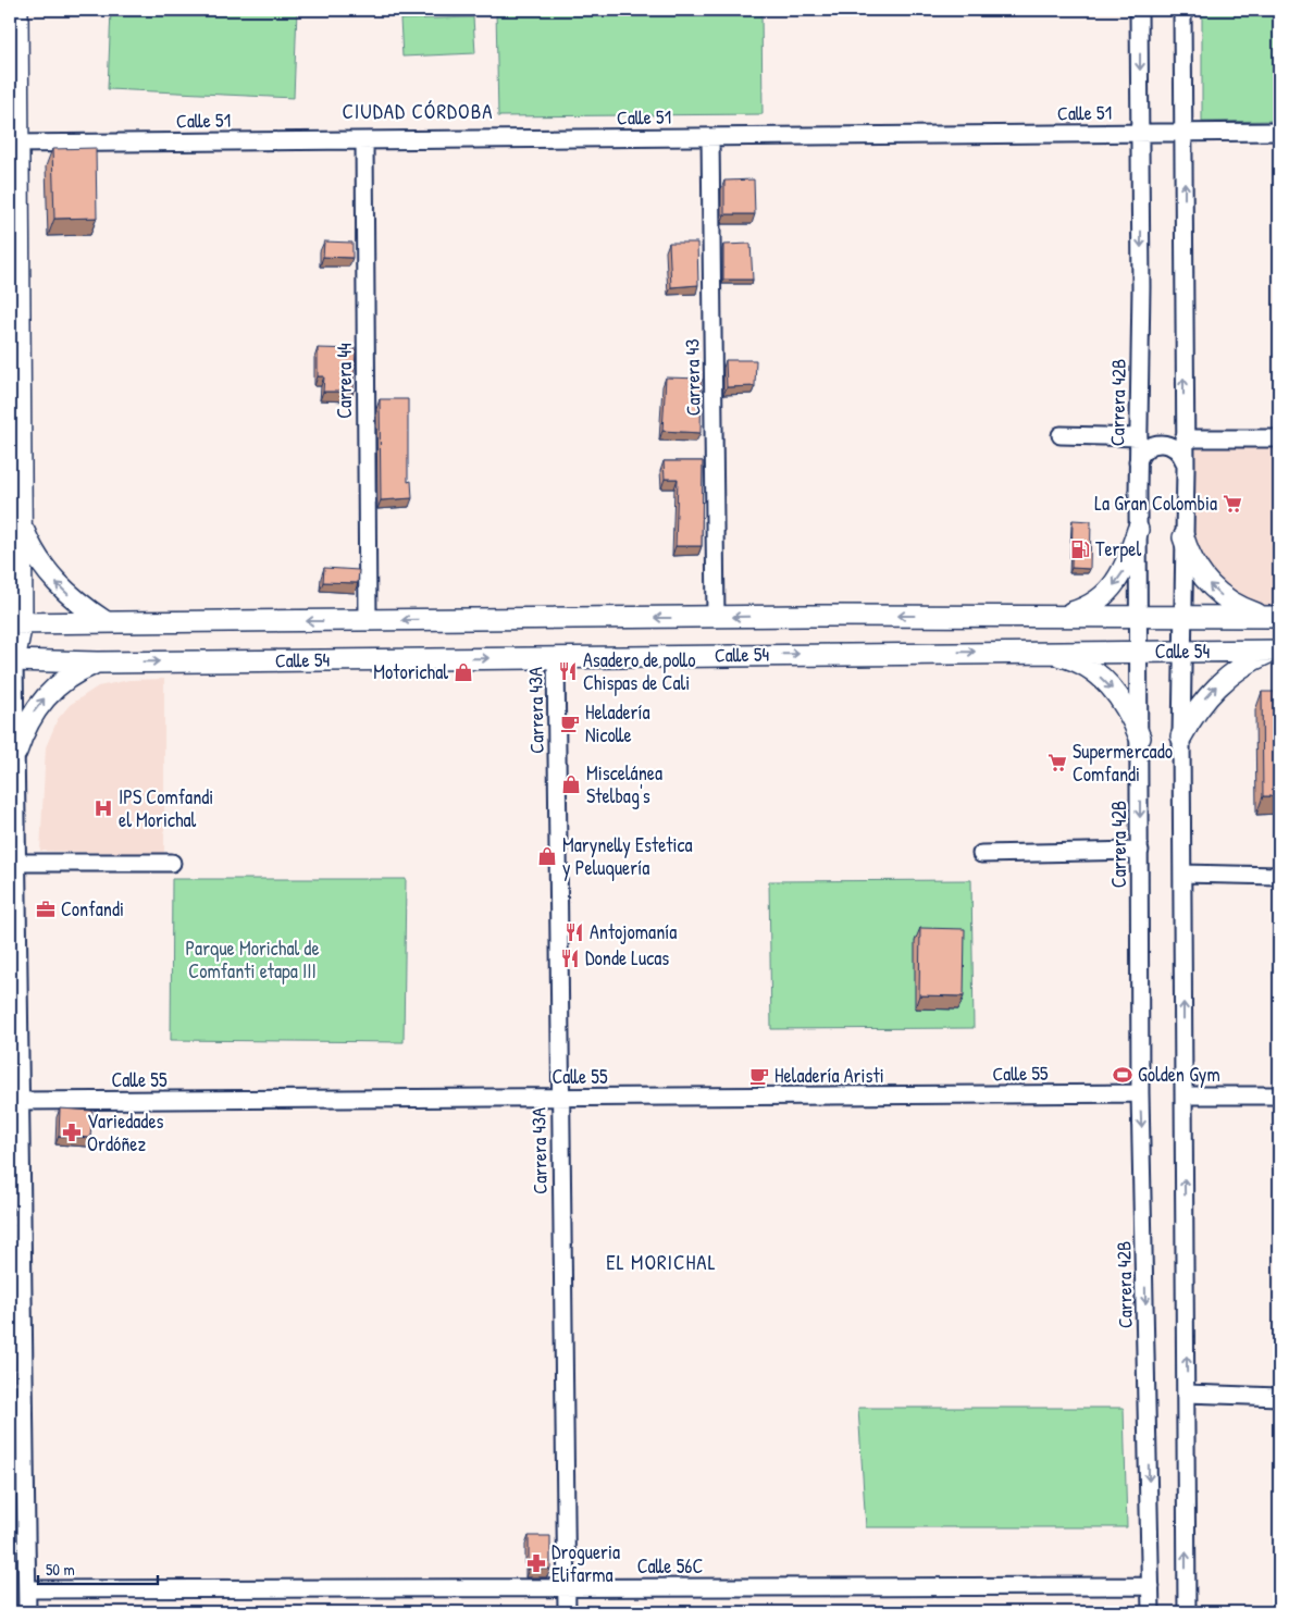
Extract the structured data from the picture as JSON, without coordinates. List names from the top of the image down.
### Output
{
  "streets": {
    "main road": ["Calle 54"],
    "street": [
      "Calle 51",
      "Carrera 43",
      "Carrera 44",
      "Carrera 42B",
      "Carrera 43A",
      "Calle 55",
      "Calle 56C"
    ]
  },
  "crossings": [
    ["Calle 51", "Carrera 43"],
    ["Calle 51", "Carrera 44"],
    ["Calle 51", "Carrera 42B"],
    ["Carrera 43", "Calle 54"],
    ["Carrera 44", "Calle 54"],
    ["Carrera 42B", "Calle 54"],
    ["Carrera 42B", "Calle 55"],
    ["Carrera 42B", "Calle 56C"],
    ["Calle 54", "Carrera 43A"],
    ["Carrera 43A", "Calle 55"],
    ["Carrera 43A", "Calle 56C"]
  ],
  "districts": ["CIUDAD CÓRDOBA", "EL MORICHAL"],
  "parks": ["Parque Morichal de Comfanti etapa III"],
  "places": {
    "supermarket": ["La Gran Colombia", "Supermercado Comfandi"],
    "fuel station": ["Terpel"],
    "restaurant": ["Asadero de pollo Chispas de Cali", "Antojomanía", "Donde Lucas"],
    "shop": ["Motorichal", "Miscelánea Stelbag's", "Marynelly Estetica y Peluquería"],
    "cafe": ["Heladería Nicolle", "Heladería Aristi"],
    "hospital": ["IPS Comfandi el Morichal"],
    "office": ["Confandi"],
    "sports": ["Golden Gym"],
    "pharmacy": ["Variedades Ordóñez", "Drogueria Elifarma"]
  },
  "scale_bar": "50 m"
}
